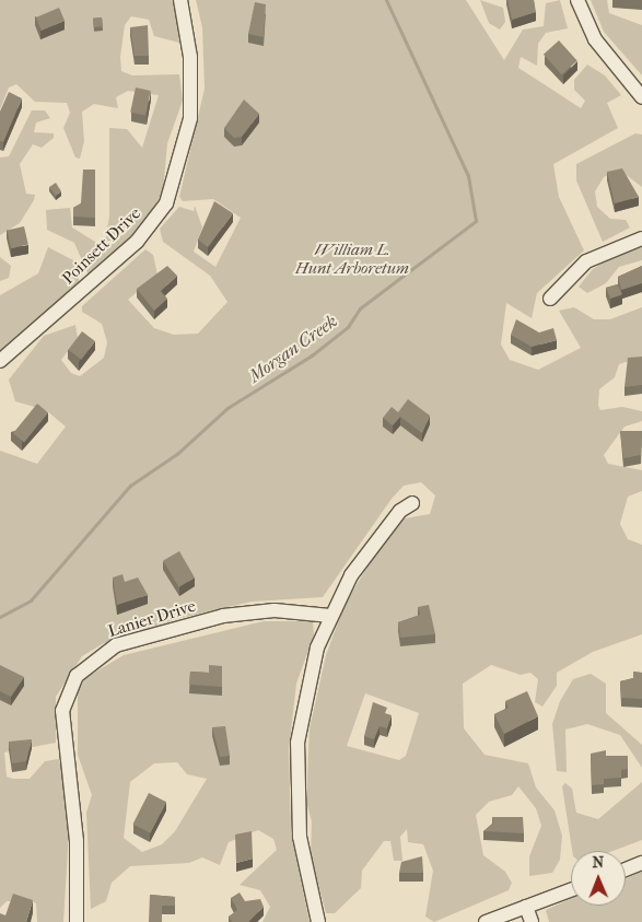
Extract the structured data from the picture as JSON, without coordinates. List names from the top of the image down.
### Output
{
  "streets": {
    "street": ["Poinsett Drive", "Lanier Drive"]
  },
  "water": ["Morgan Creek"],
  "parks": ["William L. Hunt Arboretum"],
  "north": "top"
}
